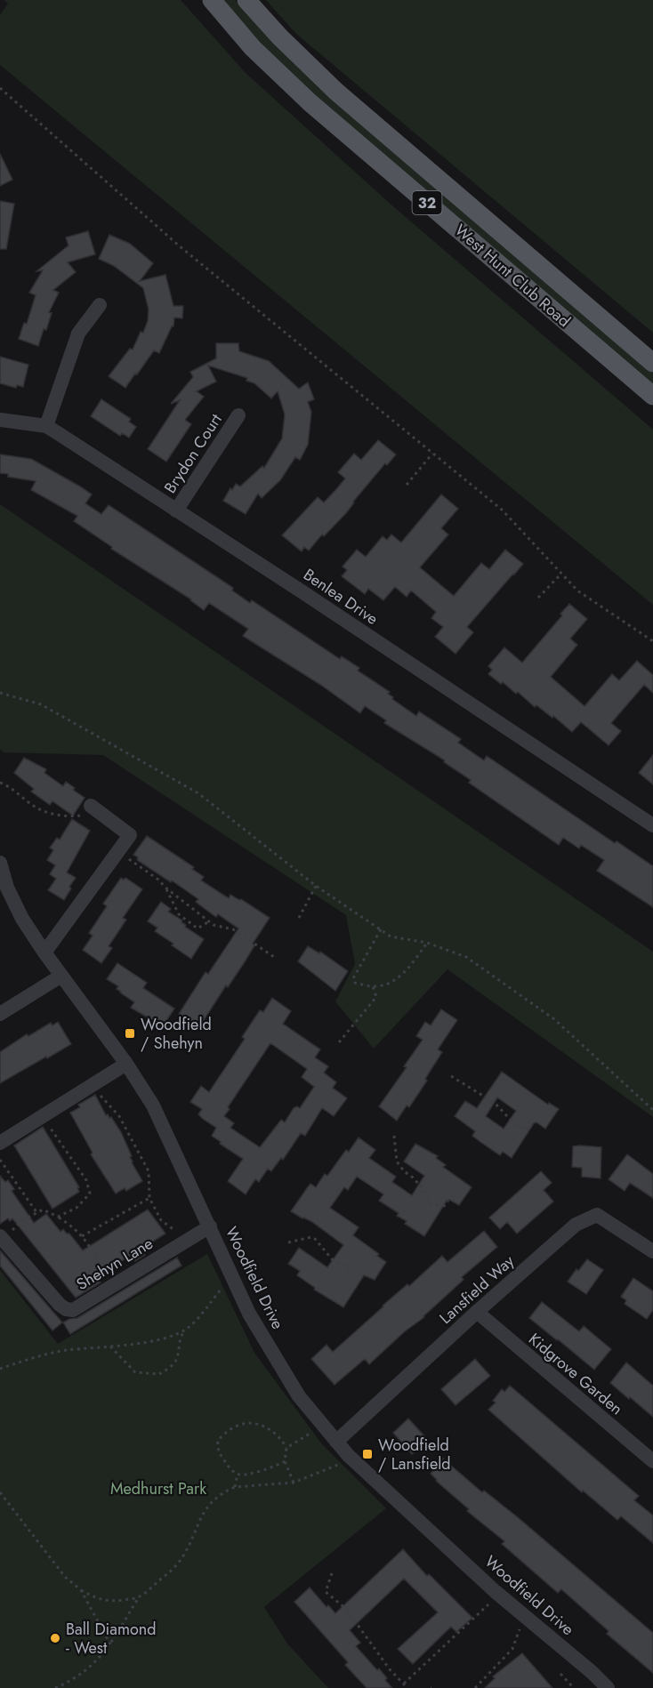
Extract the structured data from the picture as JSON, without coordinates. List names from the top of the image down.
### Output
{
  "streets": {
    "main road": ["32", "West Hunt Club Road"],
    "street": [
      "Brydon Court",
      "Benlea Drive",
      "Shehyn Lane",
      "Woodfield Drive",
      "Lansfield Way",
      "Kidgrove Garden"
    ]
  },
  "crossings": [
    ["Brydon Court", "Benlea Drive"],
    ["Shehyn Lane", "Woodfield Drive"],
    ["Woodfield Drive", "Lansfield Way"],
    ["Lansfield Way", "Kidgrove Garden"]
  ],
  "parks": ["Medhurst Park"],
  "places": {
    "transit": ["Woodfield / Shehyn", "Woodfield / Lansfield"],
    "other": ["Ball Diamond - West"]
  }
}
